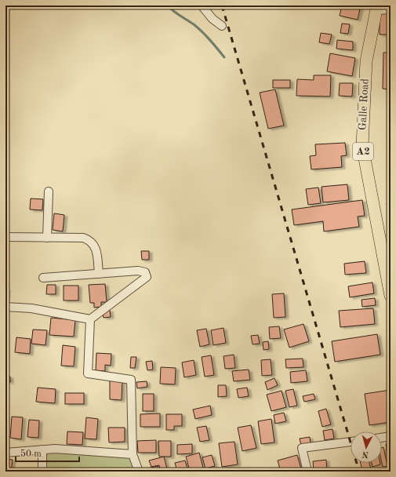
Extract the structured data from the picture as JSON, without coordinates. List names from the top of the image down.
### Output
{
  "streets": {
    "highway": ["Galle Road", "A2"]
  },
  "scale_bar": "50 m",
  "north": "bottom"
}
